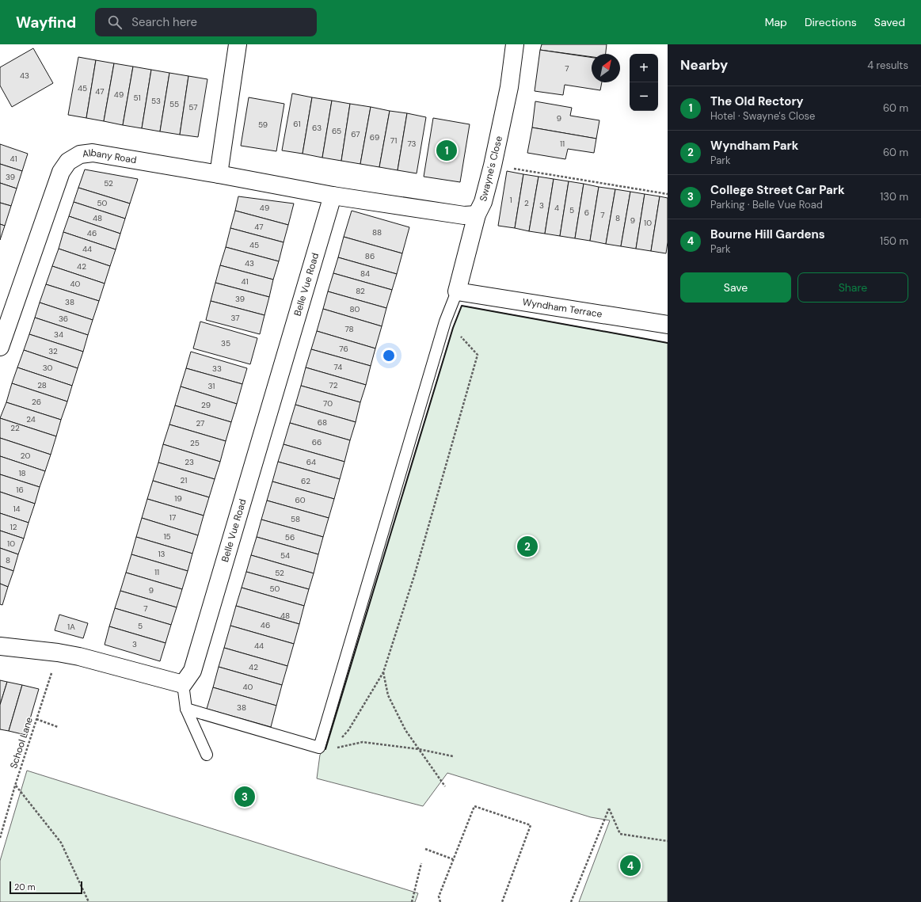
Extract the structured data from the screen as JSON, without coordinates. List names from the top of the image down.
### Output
{
  "streets": {
    "street": [
      "Albany Road",
      "Swayne's Close",
      "Belle Vue Road",
      "Wyndham Terrace"
    ],
    "path": ["School Lane"]
  },
  "crossings": [
    ["Swayne's Close", "Wyndham Terrace"]
  ],
  "house_numbers": [
    "7",
    "43",
    "45",
    "47",
    "49",
    "51",
    "53",
    "55",
    "57",
    "9",
    "61",
    "59",
    "63",
    "65",
    "67",
    "69",
    "71",
    "73",
    "11",
    "41",
    "39",
    "52",
    "1",
    "50",
    "2",
    "3",
    "49",
    "4",
    "5",
    "6",
    "7",
    "48",
    "8",
    "9",
    "10",
    "47",
    "88",
    "46",
    "45",
    "44",
    "86",
    "43",
    "42",
    "84",
    "41",
    "40",
    "82",
    "39",
    "38",
    "80",
    "37",
    "36",
    "78",
    "34",
    "35",
    "76",
    "32",
    "74",
    "30",
    "33",
    "28",
    "72",
    "31",
    "26",
    "70",
    "29",
    "24",
    "68",
    "27",
    "22",
    "66",
    "25",
    "20",
    "23",
    "64",
    "18",
    "21",
    "62",
    "16",
    "19",
    "60",
    "14",
    "17",
    "58",
    "12",
    "15",
    "56",
    "10",
    "13",
    "54",
    "8",
    "11",
    "52",
    "50",
    "9",
    "7",
    "48",
    "46",
    "5",
    "1A",
    "3",
    "44",
    "42",
    "40",
    "38"
  ],
  "scale_bar": "20 m",
  "north": "top right",
  "page": {
    "header": "Wayfind",
    "search": "Search here",
    "nav": ["Map", "Directions", "Saved"],
    "heading": ["Nearby", "4 results"],
    "map_buttons": ["+", "−"],
    "list": [
      {
        "mark": "1",
        "name": "The Old Rectory",
        "note": "Hotel · Swayne's Close",
        "value": "60 m"
      },
      {
        "mark": "2",
        "name": "Wyndham Park",
        "note": "Park",
        "value": "60 m"
      },
      {
        "mark": "3",
        "name": "College Street Car Park",
        "note": "Parking · Belle Vue Road",
        "value": "130 m"
      },
      {
        "mark": "4",
        "name": "Bourne Hill Gardens",
        "note": "Park",
        "value": "150 m"
      }
    ],
    "pins": [
      "1",
      "2",
      "3",
      "4"
    ],
    "buttons": ["Save", "Share"],
    "scale": "20 m"
  }
}
